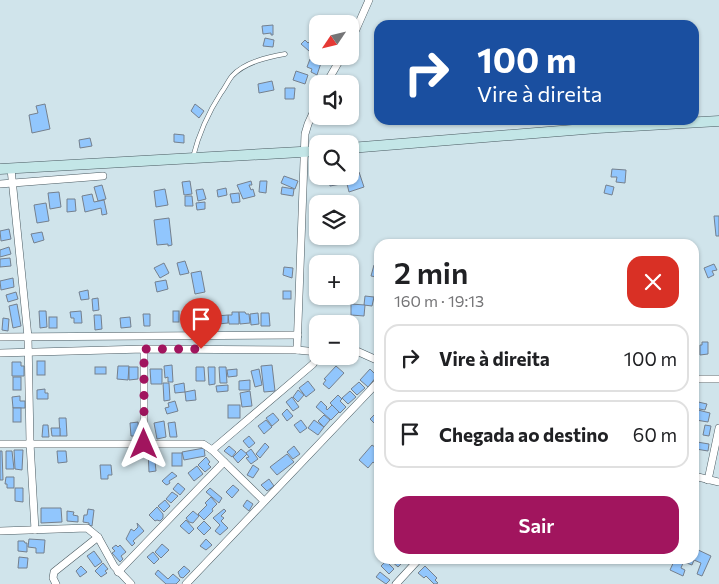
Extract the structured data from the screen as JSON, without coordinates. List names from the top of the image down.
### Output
{
  "north": "bottom left",
  "page": {
    "map_buttons": ["+", "−"],
    "turn": ["100 m", "Vire à direita"],
    "heading": ["2 min", "160 m · 19:13"],
    "list": [
      {
        "name": "Vire à direita",
        "value": "100 m"
      },
      {
        "name": "Chegada ao destino",
        "value": "60 m"
      }
    ],
    "buttons": "Sair"
  }
}
